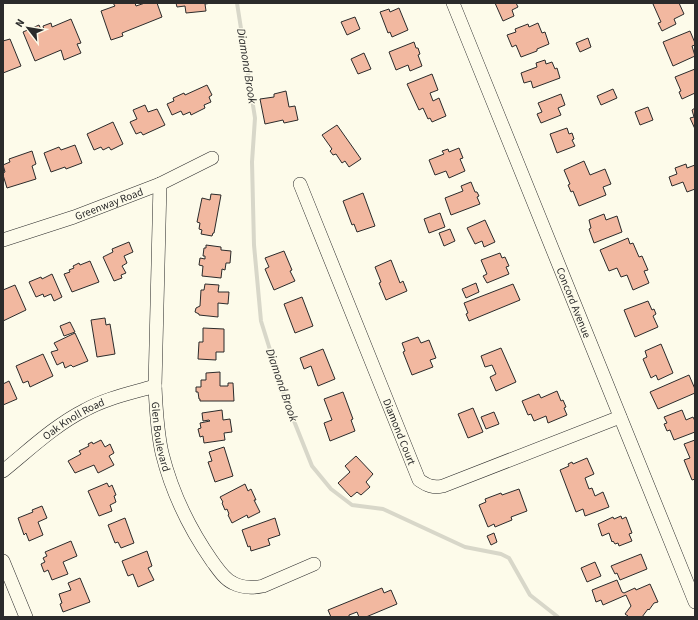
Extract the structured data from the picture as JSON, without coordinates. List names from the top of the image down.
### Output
{
  "streets": {
    "street": [
      "Greenway Road",
      "Concord Avenue",
      "Oak Knoll Road",
      "Diamond Court",
      "Glen Boulevard"
    ]
  },
  "crossings": [
    ["Greenway Road", "Glen Boulevard"],
    ["Concord Avenue", "Diamond Court"],
    ["Oak Knoll Road", "Glen Boulevard"]
  ],
  "water": ["Diamond Brook"],
  "north": "top left"
}
